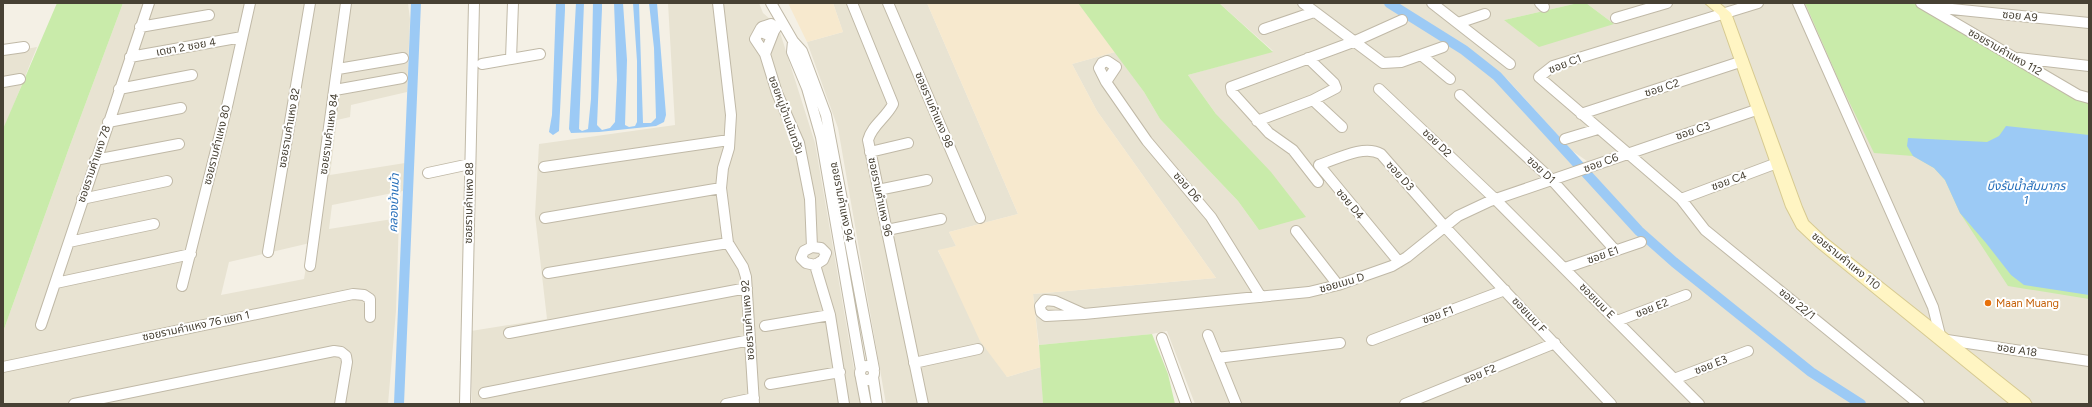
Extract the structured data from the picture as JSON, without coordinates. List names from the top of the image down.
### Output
{
  "streets": {
    "street": [
      "ซอย A9",
      "เดชา 2 ซอย 4",
      "ซอยรามคำแหง 112",
      "ซอย C1",
      "ซอย C2",
      "ซอยรามคําแหง 98",
      "ซอยหมู่บ้านนันทวัน",
      "ซอยรามคำแหง 82",
      "ซอย C3",
      "ซอยรามคำแหง 84",
      "ซอย D2",
      "ซอยรามคำแหง 80",
      "ซอย C6",
      "ซอยรามคำแหง 78",
      "ซอย D1",
      "ซอย D3",
      "ซอย C4",
      "ซอย D6",
      "ซอยรามคําแหง 96",
      "ซอยรามคําแหง 94",
      "ซอยรามคำแหง 88",
      "ซอย D4",
      "ซอย E1",
      "ซอยรามคำแหง 110",
      "ซอยเมน D",
      "ซอยเมน E",
      "ซอย 22/1",
      "ซอย E2",
      "ซอย F1",
      "ซอยเมน F",
      "ซอยรามคําแหง 92",
      "ซอยรามคำแหง 76 แยก 1",
      "ซอย A18",
      "ซอย E3",
      "ซอย F2"
    ]
  },
  "crossings": [
    ["ซอย A9", "ซอยรามคำแหง 112"],
    ["เดชา 2 ซอย 4", "ซอยรามคำแหง 80"],
    ["เดชา 2 ซอย 4", "ซอยรามคำแหง 78"],
    ["ซอย C1", "ซอย C2"],
    ["ซอย C1", "ซอย C3"],
    ["ซอย C1", "ซอย C6"],
    ["ซอย C1", "ซอย C4"],
    ["ซอย C1", "ซอยรามคำแหง 110"],
    ["ซอย C1", "ซอย 22/1"],
    ["ซอย C2", "ซอยรามคำแหง 110"],
    ["ซอยหมู่บ้านนันทวัน", "ซอยรามคําแหง 94"],
    ["ซอย C3", "ซอย C6"],
    ["ซอย C3", "ซอยรามคำแหง 110"],
    ["ซอย D2", "ซอยเมน D"],
    ["ซอย D2", "ซอยเมน E"],
    ["ซอย C6", "ซอยเมน D"],
    ["ซอย D1", "ซอย E1"],
    ["ซอย D1", "ซอยเมน D"],
    ["ซอย D3", "ซอย D4"],
    ["ซอย D3", "ซอยเมน D"],
    ["ซอย D3", "ซอยเมน F"],
    ["ซอย C4", "ซอยรามคำแหง 110"],
    ["ซอย C4", "ซอย 22/1"],
    ["ซอย D6", "ซอยเมน D"],
    ["ซอย D4", "ซอยเมน D"],
    ["ซอย E1", "ซอยเมน E"],
    ["ซอยรามคำแหง 110", "ซอย A18"],
    ["ซอยเมน D", "ซอยเมน E"],
    ["ซอยเมน D", "ซอยเมน F"],
    ["ซอยเมน E", "ซอย E2"],
    ["ซอยเมน E", "ซอย E3"],
    ["ซอย F1", "ซอยเมน F"],
    ["ซอยเมน F", "ซอย F2"]
  ],
  "water": ["บึงรับน้ำสัมมากร 1", "คลองบ้านม้า"],
  "places": ["Maan Muang"]
}
